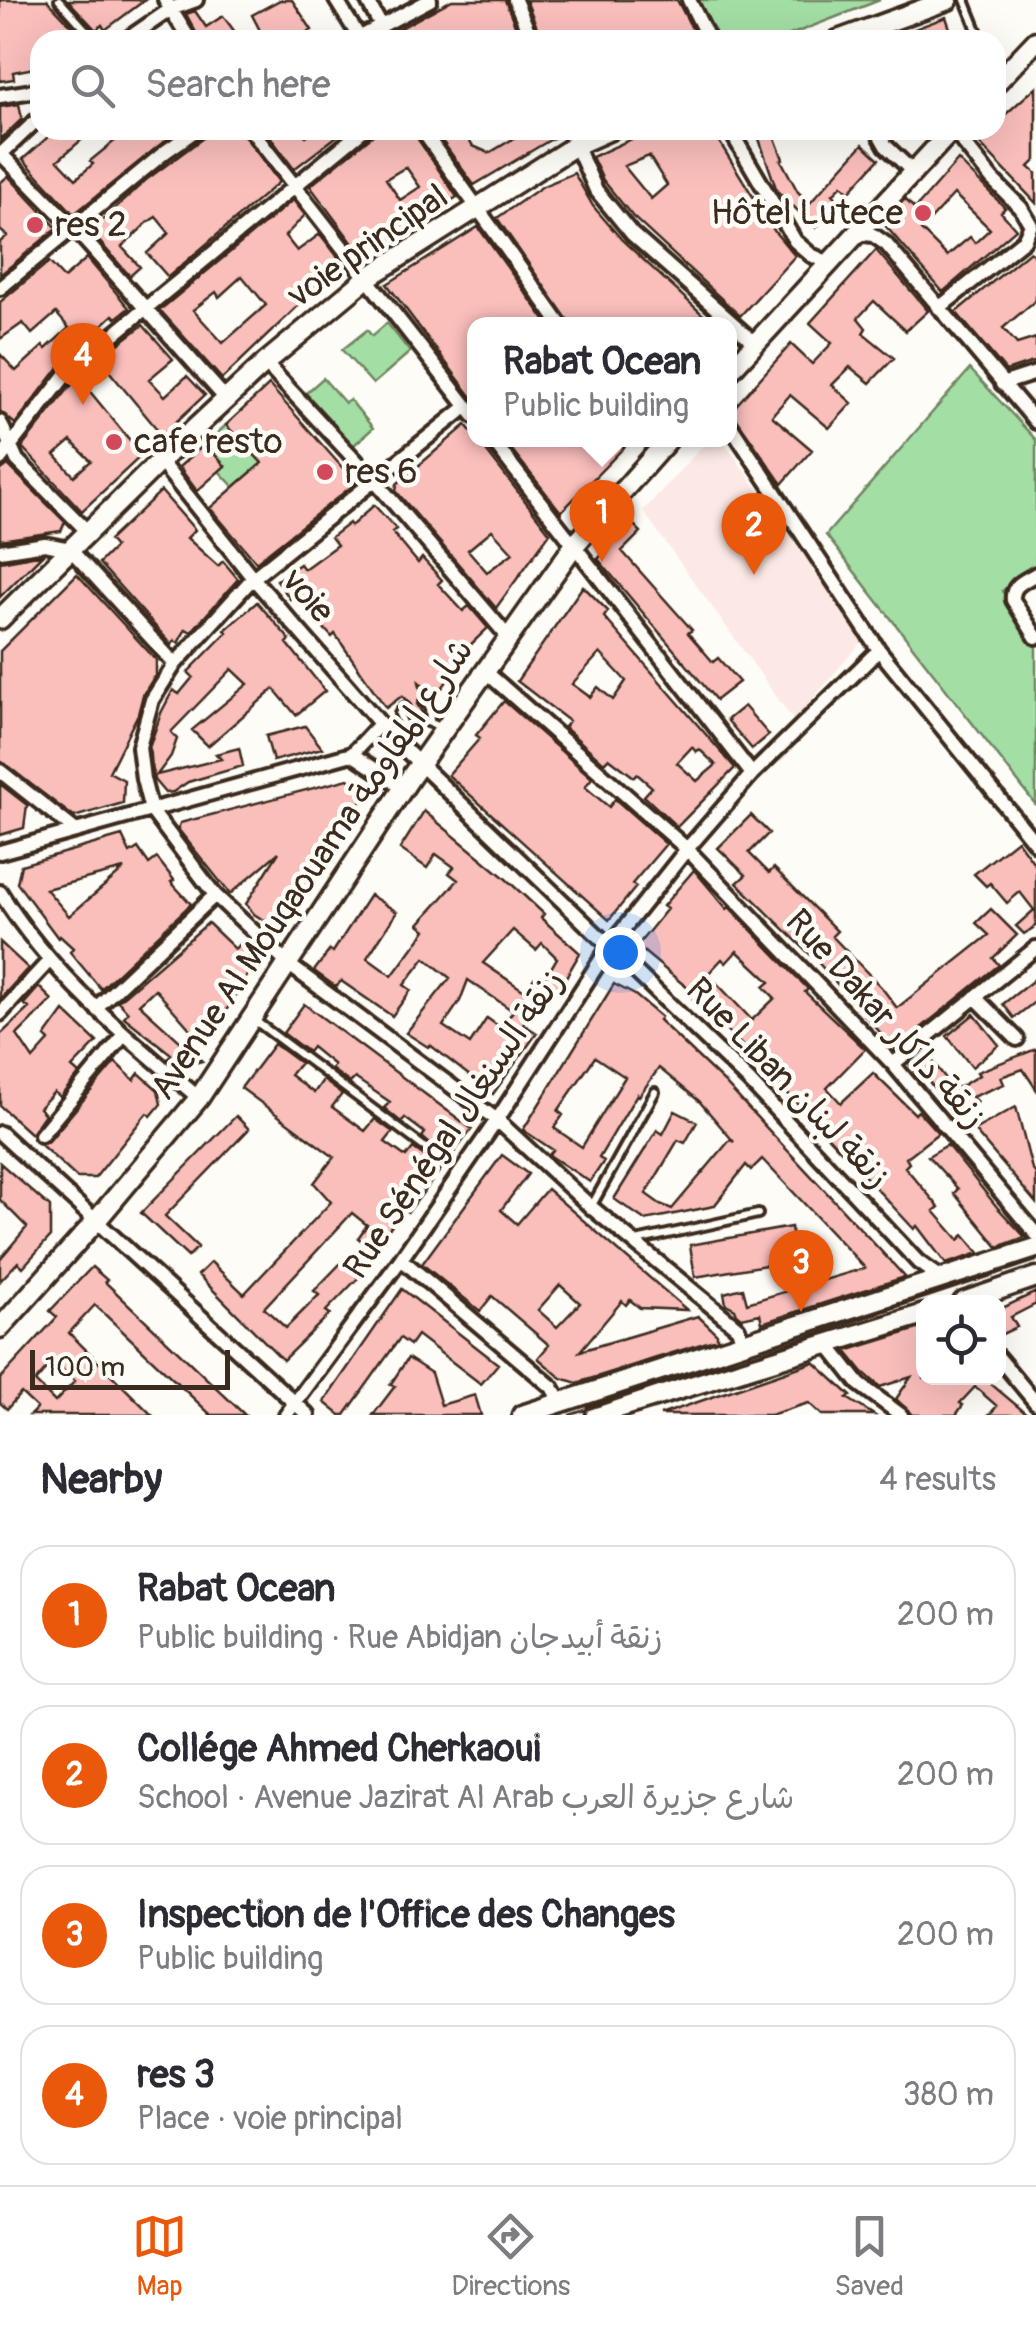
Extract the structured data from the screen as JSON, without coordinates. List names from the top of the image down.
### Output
{
  "streets": {
    "street": [
      "voie principal",
      "voie",
      "Avenue Al Mouqaouama شارع المقاومة",
      "Rue Dakar زنقة داكار",
      "Rue Liban زنقة لبنان",
      "Rue Sénégal زنقة السنغال"
    ]
  },
  "crossings": [
    ["voie principal", "voie"],
    ["voie", "Avenue Al Mouqaouama شارع المقاومة"],
    ["voie", "Rue Liban زنقة لبنان"],
    ["Avenue Al Mouqaouama شارع المقاومة", "Rue Dakar زنقة داكار"],
    ["Avenue Al Mouqaouama شارع المقاومة", "Rue Liban زنقة لبنان"],
    ["Rue Dakar زنقة داكار", "Rue Sénégal زنقة السنغال"],
    ["Rue Liban زنقة لبنان", "Rue Sénégal زنقة السنغال"]
  ],
  "places": [
    "Hôtel Lutece",
    "res 2",
    "cafe resto",
    "res 6"
  ],
  "scale_bar": "100 m",
  "page": {
    "search": "Search here",
    "popup": ["Rabat Ocean", "Public building"],
    "pins": [
      "4",
      "1",
      "2",
      "3"
    ],
    "scale": "100 m",
    "heading": ["Nearby", "4 results"],
    "list": [
      {
        "mark": "1",
        "name": "Rabat Ocean",
        "note": "Public building · Rue Abidjan زنقة أبيدجان",
        "value": "200 m"
      },
      {
        "mark": "2",
        "name": "Collége Ahmed Cherkaoui",
        "note": "School · Avenue Jazirat Al Arab شارع جزيرة العرب",
        "value": "200 m"
      },
      {
        "mark": "3",
        "name": "Inspection de l'Office des Changes",
        "note": "Public building",
        "value": "200 m"
      },
      {
        "mark": "4",
        "name": "res 3",
        "note": "Place · voie principal",
        "value": "380 m"
      }
    ],
    "nav": ["Map", "Directions", "Saved"]
  }
}
